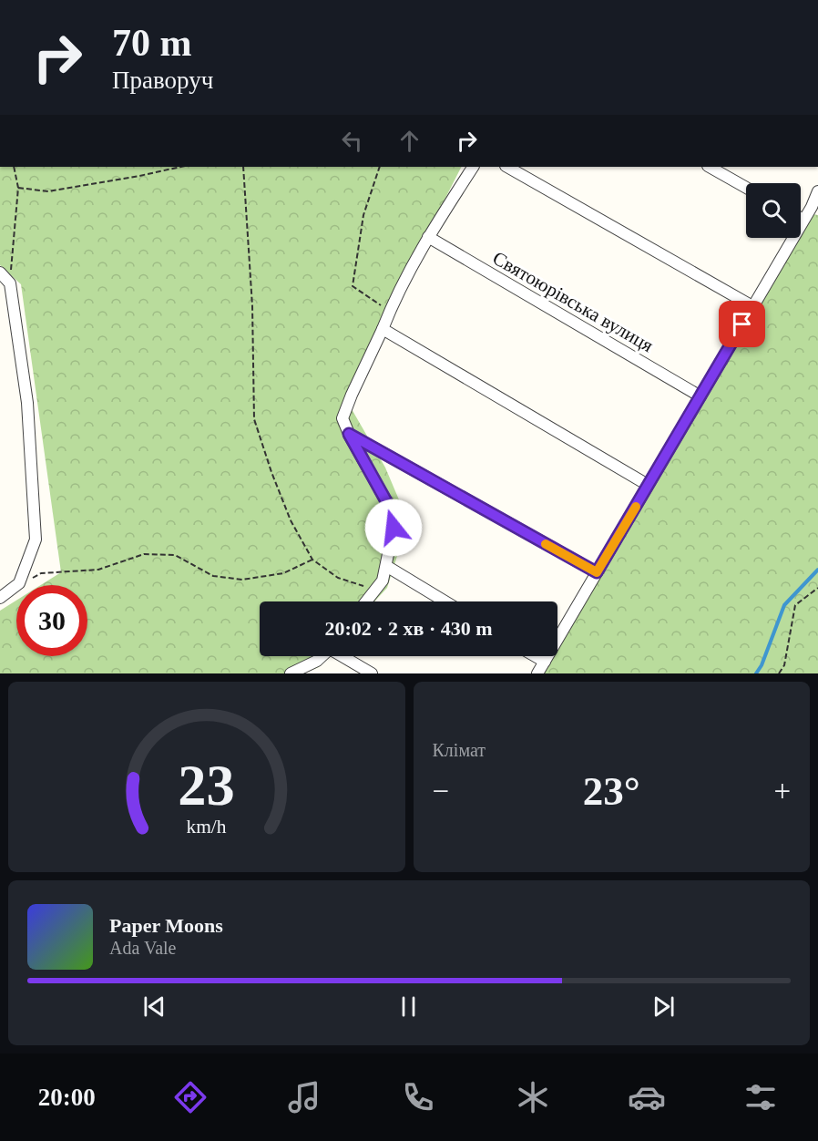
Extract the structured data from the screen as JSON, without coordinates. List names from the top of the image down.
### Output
{
  "streets": {
    "street": ["Святоюрівська вулиця"]
  },
  "page": {
    "turn": ["70 m", "Праворуч"],
    "limit": "30",
    "trip": "20:02 · 2 хв · 430 m",
    "tile": "Клімат",
    "heat": ["−", "23°", "+"],
    "song": ["Paper Moons", "Ada Vale"],
    "tabs": "20:00",
    "gauge": ["23", "km/h"]
  }
}
